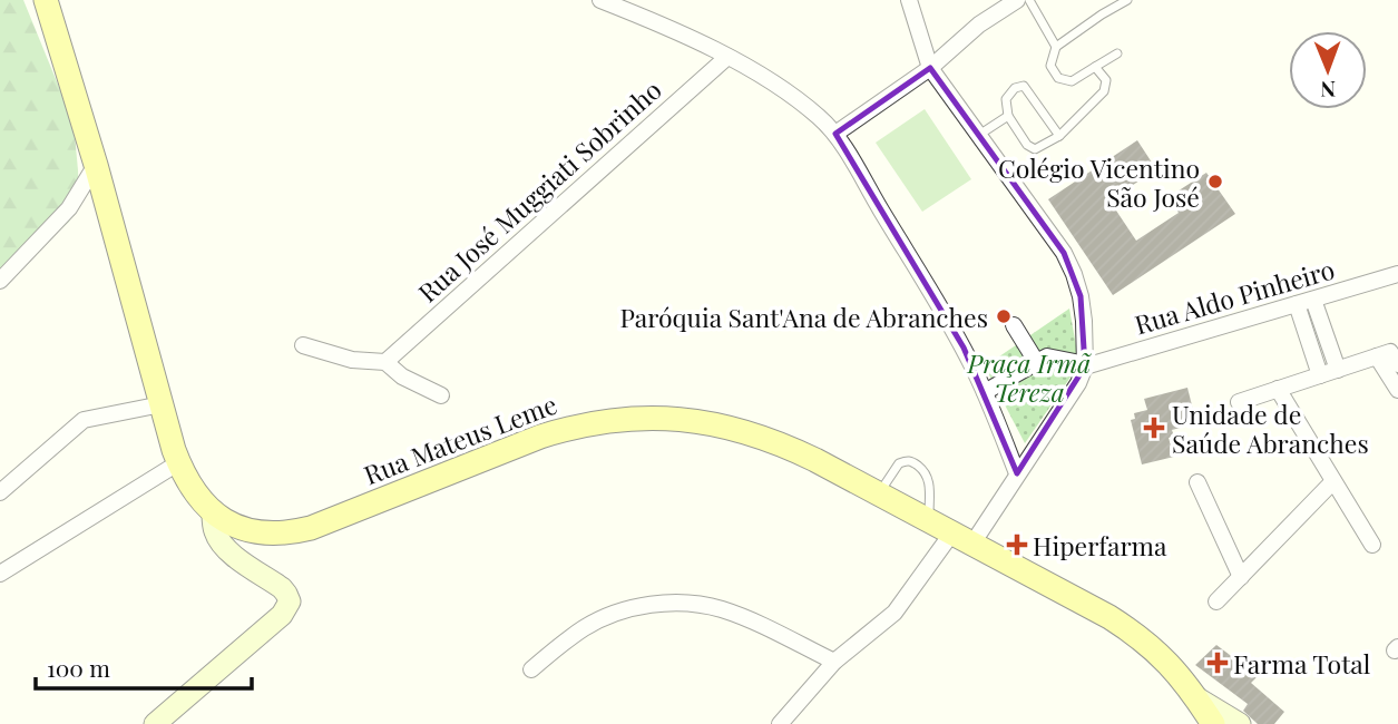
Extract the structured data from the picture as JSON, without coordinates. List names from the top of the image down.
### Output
{
  "streets": {
    "main road": ["Rua Mateus Leme"],
    "street": ["Rua José Muggiati Sobrinho", "Rua Aldo Pinheiro"]
  },
  "parks": ["Praça Irmã Tereza"],
  "places": {
    "other": ["Colégio Vicentino São José", "Paróquia Sant'Ana de Abranches"],
    "health": ["Unidade de Saúde Abranches", "Hiperfarma", "Farma Total"]
  },
  "scale_bar": "100 m",
  "north": "bottom"
}
